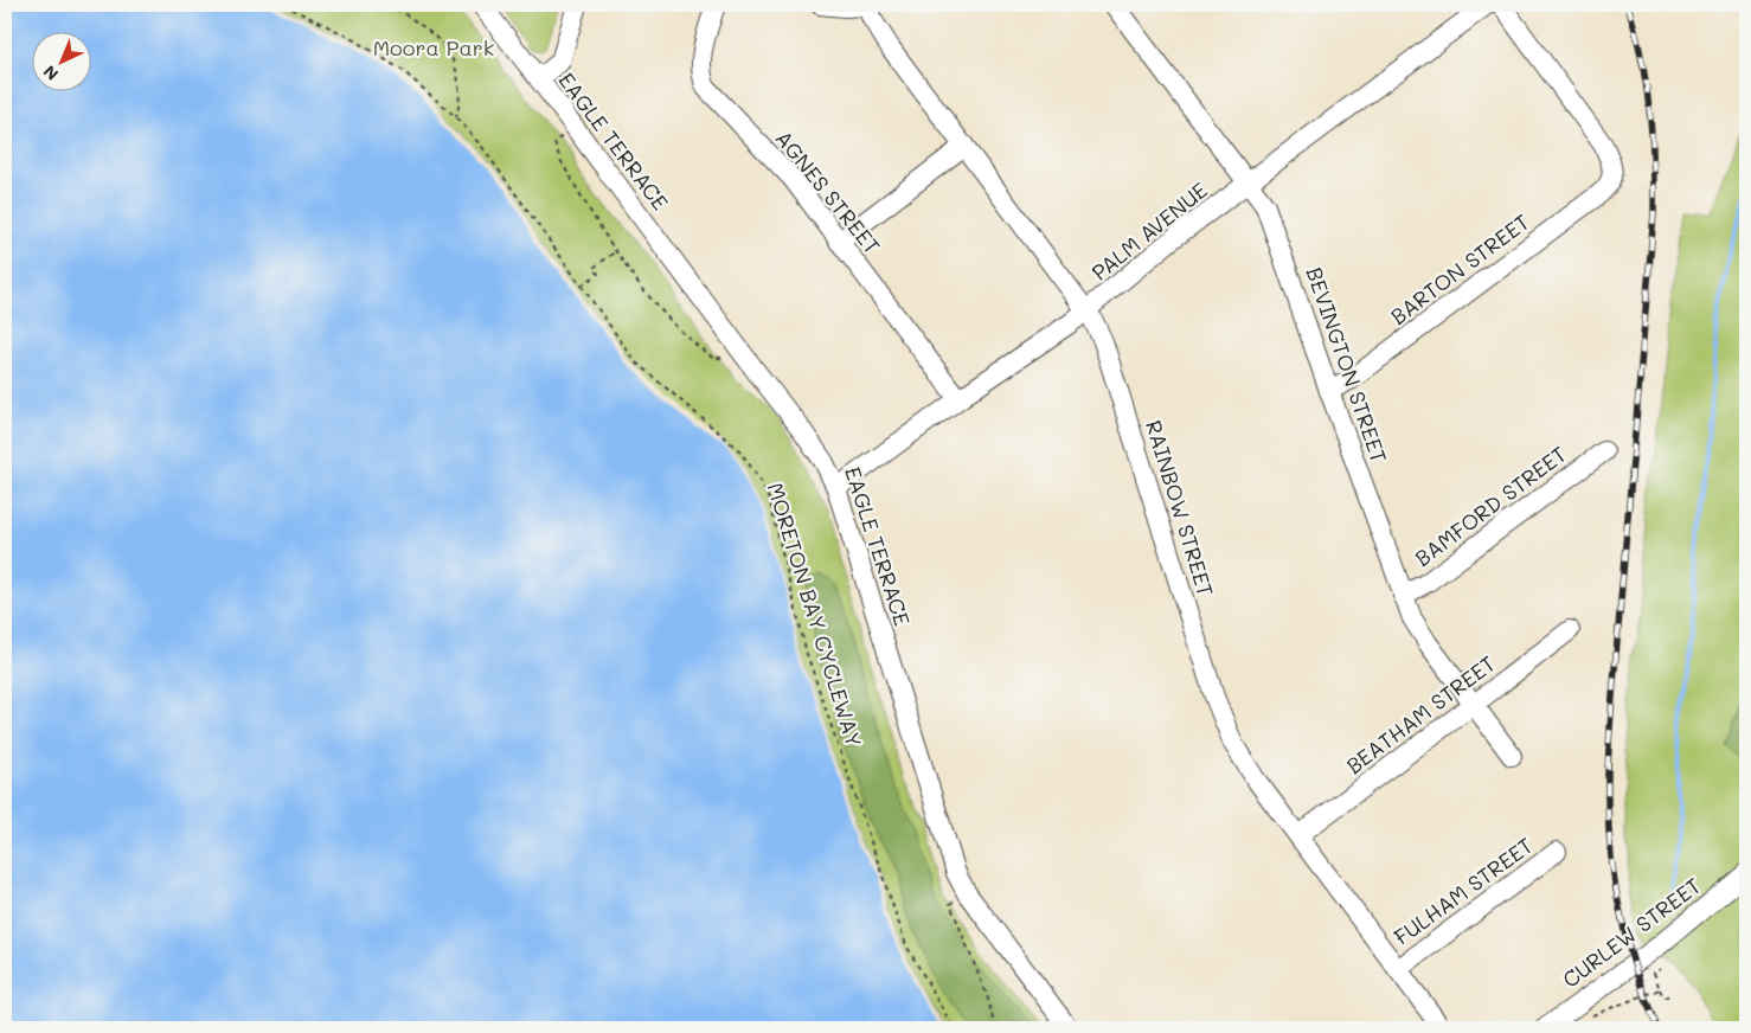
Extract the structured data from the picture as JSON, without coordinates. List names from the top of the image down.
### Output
{
  "streets": {
    "street": [
      "EAGLE TERRACE",
      "AGNES STREET",
      "PALM AVENUE",
      "BARTON STREET",
      "BEVINGTON STREET",
      "BAMFORD STREET",
      "RAINBOW STREET",
      "BEATHAM STREET",
      "FULHAM STREET",
      "CURLEW STREET"
    ],
    "path": ["MORETON BAY CYCLEWAY"]
  },
  "crossings": [
    ["EAGLE TERRACE", "PALM AVENUE"],
    ["AGNES STREET", "PALM AVENUE"],
    ["PALM AVENUE", "BEVINGTON STREET"],
    ["PALM AVENUE", "RAINBOW STREET"],
    ["BARTON STREET", "BEVINGTON STREET"],
    ["BEVINGTON STREET", "BAMFORD STREET"],
    ["BEVINGTON STREET", "BEATHAM STREET"],
    ["RAINBOW STREET", "BEATHAM STREET"],
    ["RAINBOW STREET", "FULHAM STREET"]
  ],
  "parks": ["Moora Park"],
  "north": "bottom left"
}
